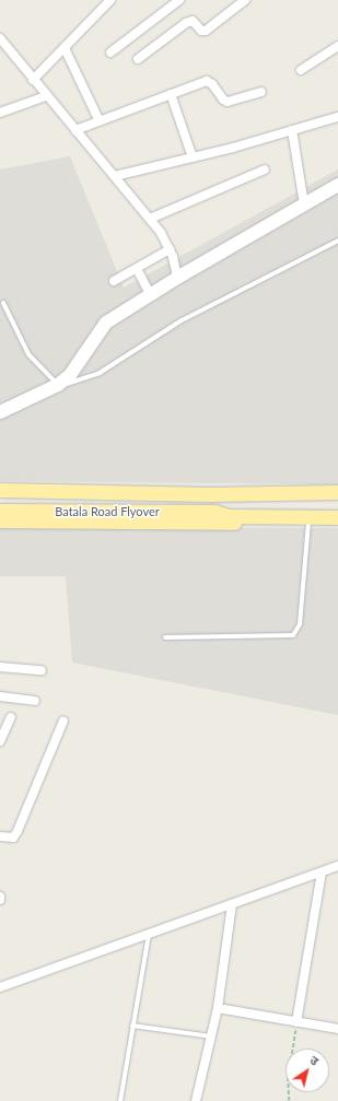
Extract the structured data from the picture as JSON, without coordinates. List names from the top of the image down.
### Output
{
  "streets": {
    "main road": ["Batala Road Flyover"]
  },
  "north": "top right"
}
